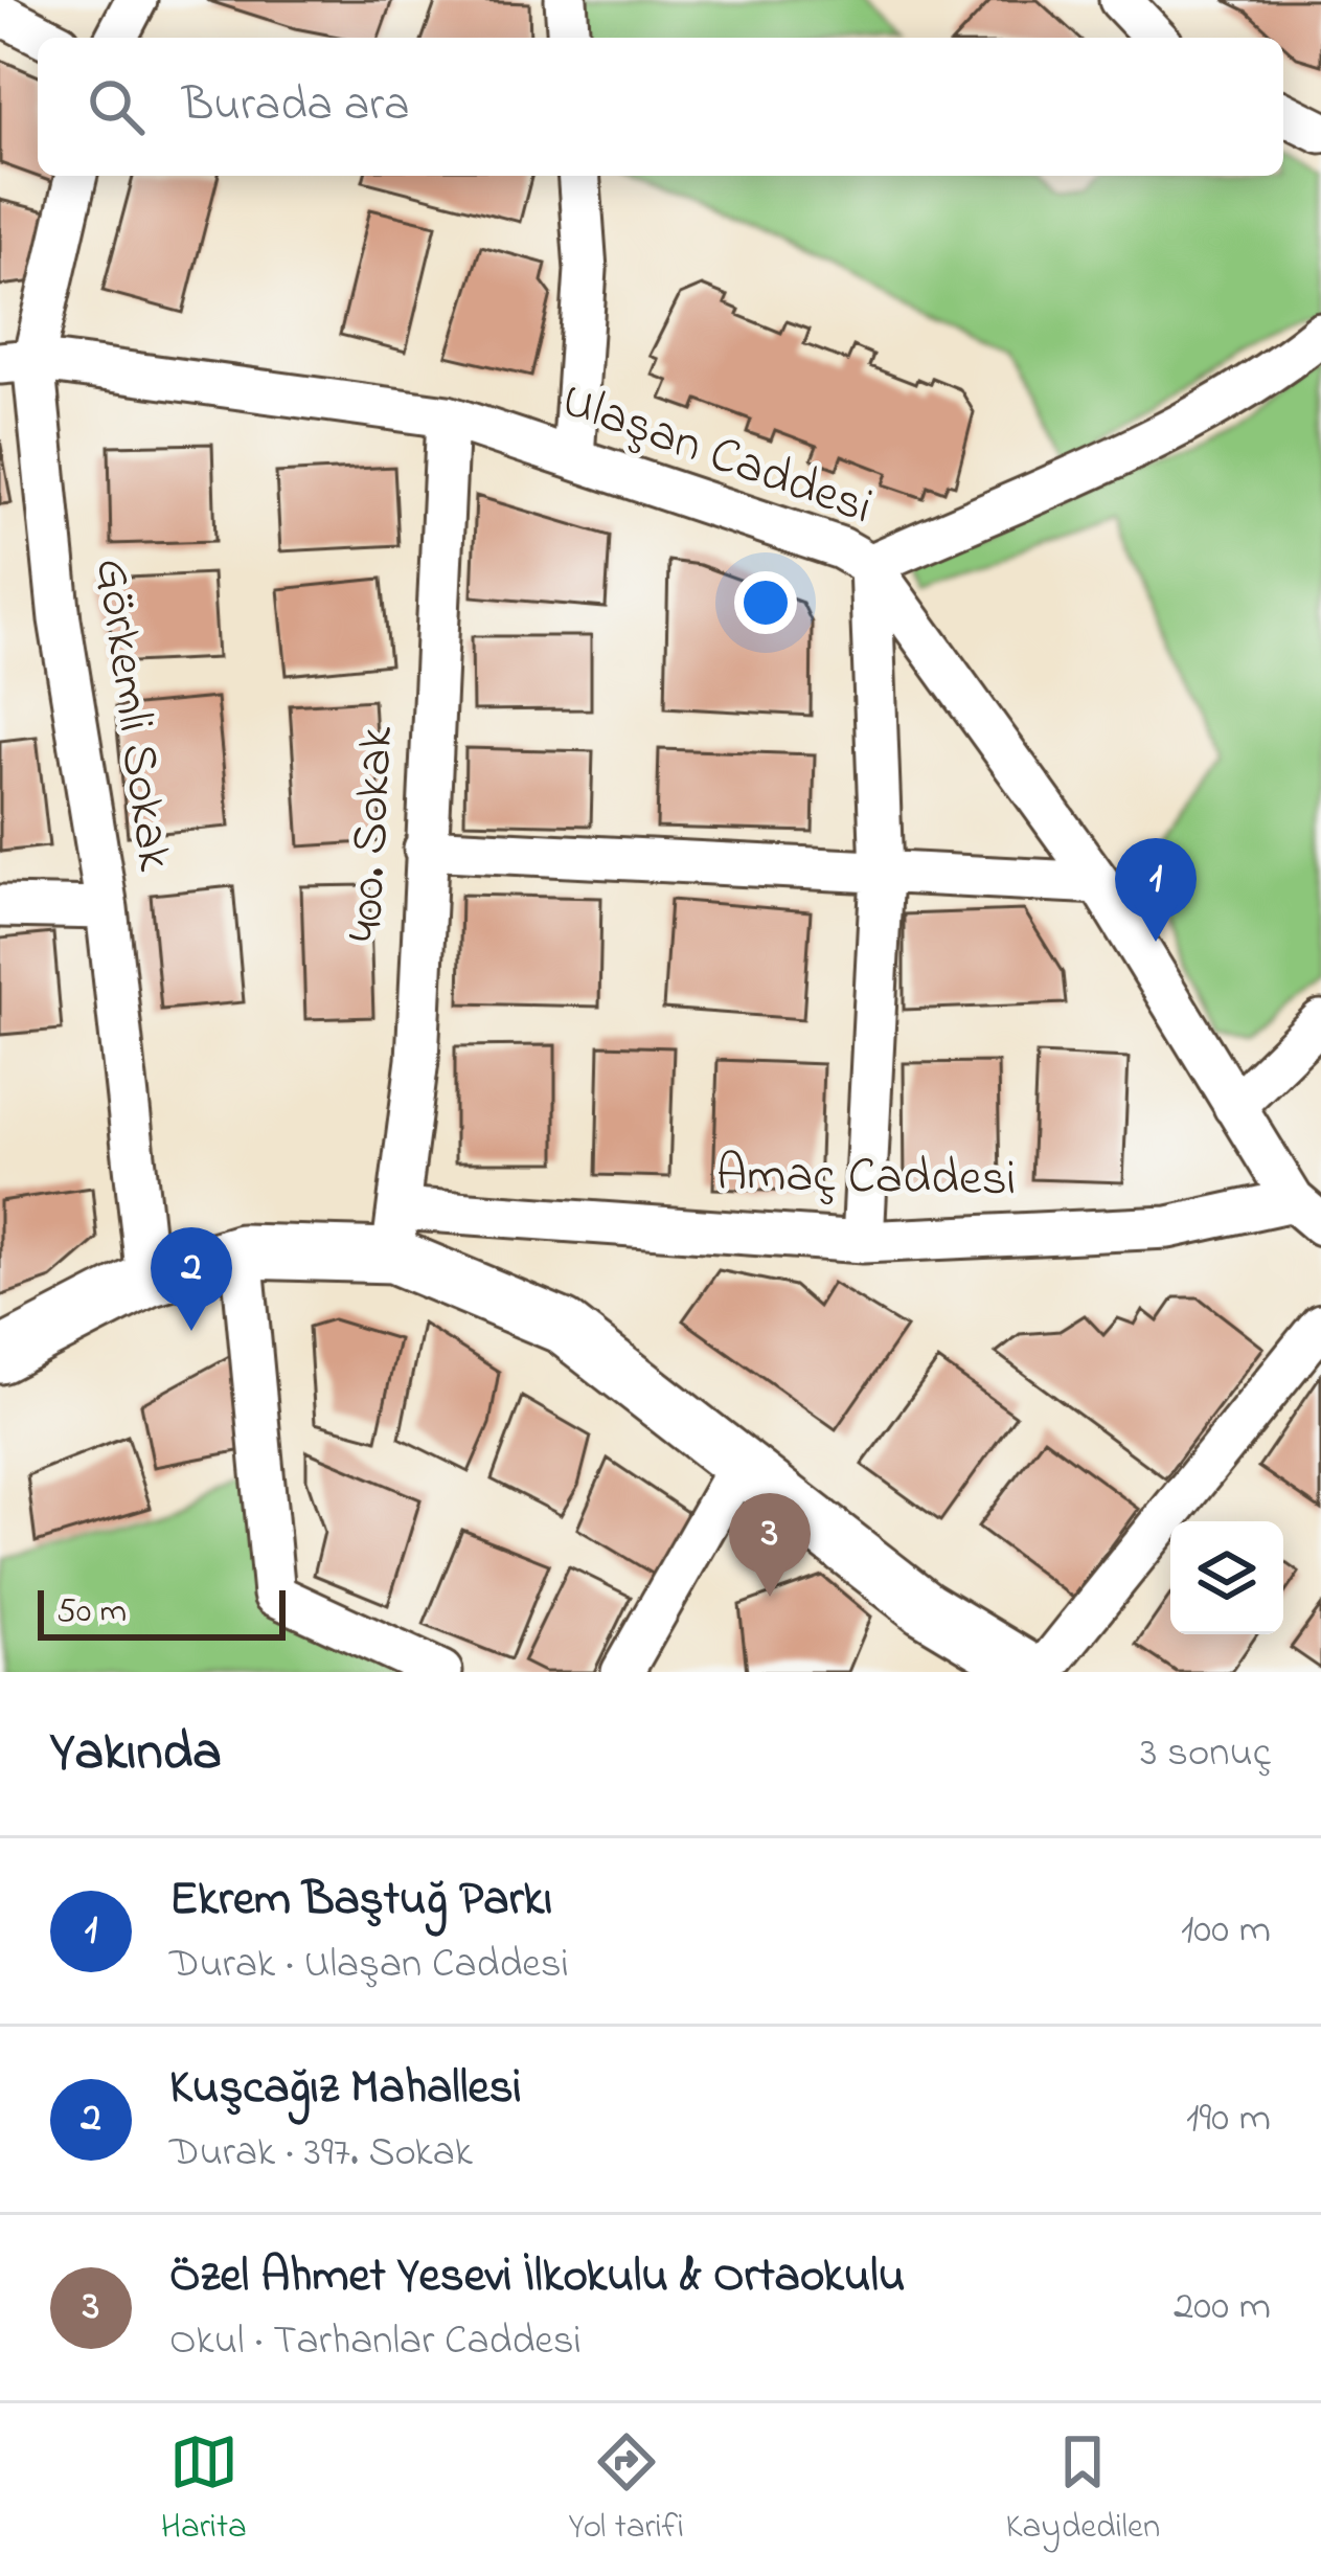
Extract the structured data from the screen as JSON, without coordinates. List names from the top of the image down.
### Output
{
  "streets": {
    "street": [
      "Ulaşan Caddesi",
      "Görkemli Sokak",
      "400. Sokak",
      "Amaç Caddesi"
    ]
  },
  "crossings": [
    ["Ulaşan Caddesi", "Görkemli Sokak"],
    ["Ulaşan Caddesi", "400. Sokak"],
    ["Ulaşan Caddesi", "Amaç Caddesi"],
    ["400. Sokak", "Amaç Caddesi"]
  ],
  "scale_bar": "50 m",
  "page": {
    "search": "Burada ara",
    "pins": ["1", "2", "3"],
    "scale": "50 m",
    "heading": ["Yakında", "3 sonuç"],
    "list": [
      {
        "mark": "1",
        "name": "Ekrem Baştuğ Parkı",
        "note": "Durak · Ulaşan Caddesi",
        "value": "100 m"
      },
      {
        "mark": "2",
        "name": "Kuşcağız Mahallesi",
        "note": "Durak · 397. Sokak",
        "value": "190 m"
      },
      {
        "mark": "3",
        "name": "Özel Ahmet Yesevi İlkokulu & Ortaokulu",
        "note": "Okul · Tarhanlar Caddesi",
        "value": "200 m"
      }
    ],
    "nav": ["Harita", "Yol tarifi", "Kaydedilen"]
  }
}
